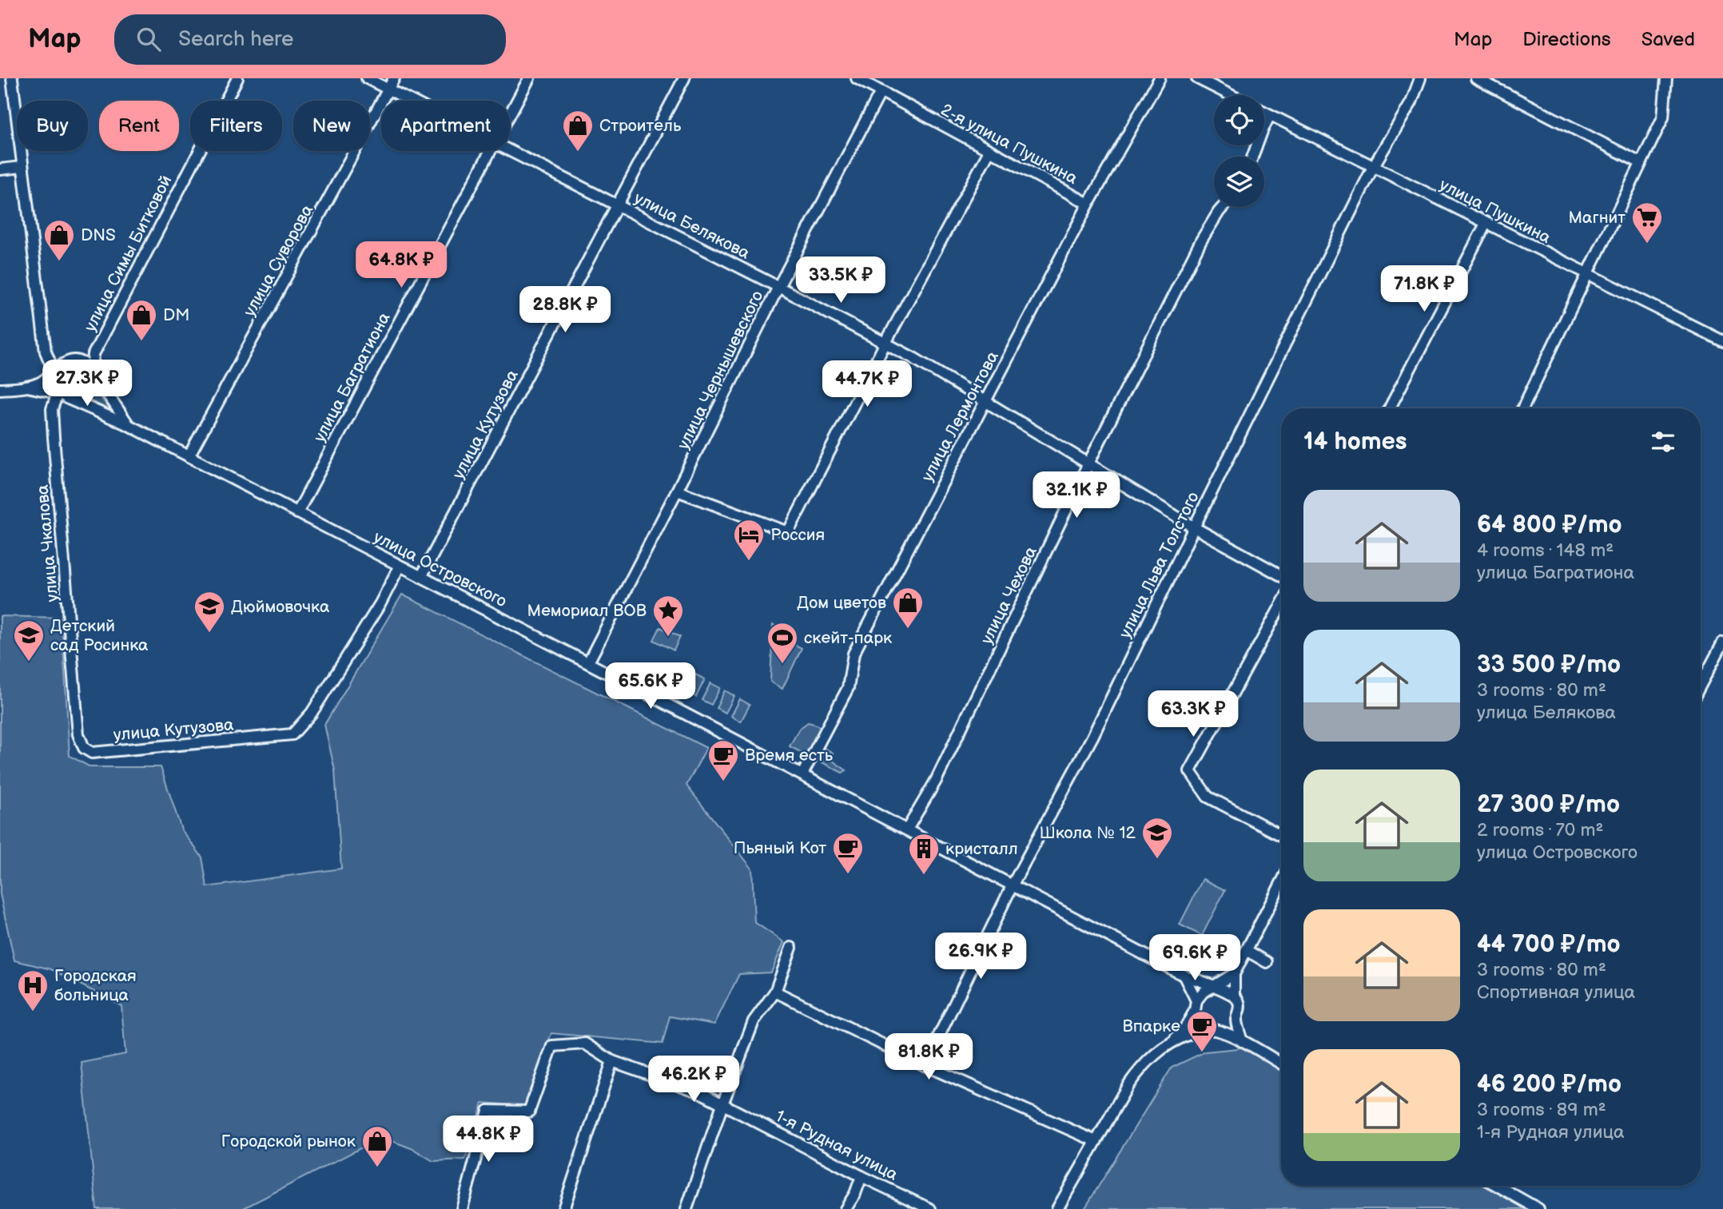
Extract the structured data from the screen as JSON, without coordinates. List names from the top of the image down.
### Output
{
  "streets": {
    "street": [
      "2-я улица Пушкина",
      "улица Пушкина",
      "улица Белякова",
      "улица Симы Битковой",
      "улица Суворова",
      "улица Чернышевского",
      "улица Багратиона",
      "улица Лермонтова",
      "улица Кутузова",
      "улица Чкалова",
      "улица Льва Толстого",
      "улица Островского",
      "улица Чехова",
      "1-я Рудная улица"
    ]
  },
  "crossings": [
    ["2-я улица Пушкина", "улица Чернышевского"],
    ["2-я улица Пушкина", "улица Лермонтова"],
    ["улица Пушкина", "улица Льва Толстого"],
    ["улица Белякова", "улица Суворова"],
    ["улица Белякова", "улица Чернышевского"],
    ["улица Белякова", "улица Лермонтова"],
    ["улица Белякова", "улица Кутузова"],
    ["улица Белякова", "улица Льва Толстого"],
    ["улица Белякова", "улица Чехова"],
    ["улица Суворова", "улица Островского"],
    ["улица Чернышевского", "улица Островского"],
    ["улица Багратиона", "улица Островского"],
    ["улица Лермонтова", "улица Островского"],
    ["улица Кутузова", "улица Чкалова"],
    ["улица Кутузова", "улица Островского"],
    ["улица Чкалова", "улица Островского"],
    ["улица Льва Толстого", "улица Островского"],
    ["улица Островского", "улица Чехова"]
  ],
  "places": {
    "shop": [
      "Строитель",
      "DNS",
      "DM",
      "Дом цветов",
      "Городской рынок"
    ],
    "supermarket": ["Магнит"],
    "hotel": ["Россия"],
    "school or university": ["Дюймовочка", "Детский сад Росинка", "Школа № 12"],
    "place": ["Мемориал ВОВ"],
    "sports": ["скейт-парк"],
    "cafe": ["Время есть", "Пьяный Кот", "Впарке"],
    "building": ["кристалл"],
    "hospital": ["Городская больница"]
  },
  "page": {
    "header": "Map",
    "search": "Search here",
    "nav": ["Map", "Directions", "Saved"],
    "chip": [
      "Buy",
      "Rent",
      "Filters",
      "New",
      "Apartment"
    ],
    "price": [
      "64.8K ₽",
      "33.5K ₽",
      "71.8K ₽",
      "28.8K ₽",
      "27.3K ₽",
      "44.7K ₽",
      "32.1K ₽",
      "65.6K ₽",
      "63.3K ₽",
      "26.9K ₽",
      "69.6K ₽",
      "81.8K ₽",
      "46.2K ₽",
      "44.8K ₽"
    ],
    "heading": "14 homes",
    "list": [
      {
        "name": "64 800 ₽/mo",
        "note": "4 rooms · 148 m² · улица Багратиона"
      },
      {
        "name": "33 500 ₽/mo",
        "note": "3 rooms · 80 m² · улица Белякова"
      },
      {
        "name": "27 300 ₽/mo",
        "note": "2 rooms · 70 m² · улица Островского"
      },
      {
        "name": "44 700 ₽/mo",
        "note": "3 rooms · 80 m² · Спортивная улица"
      },
      {
        "name": "46 200 ₽/mo",
        "note": "3 rooms · 89 m² · 1-я Рудная улица"
      }
    ]
  }
}
